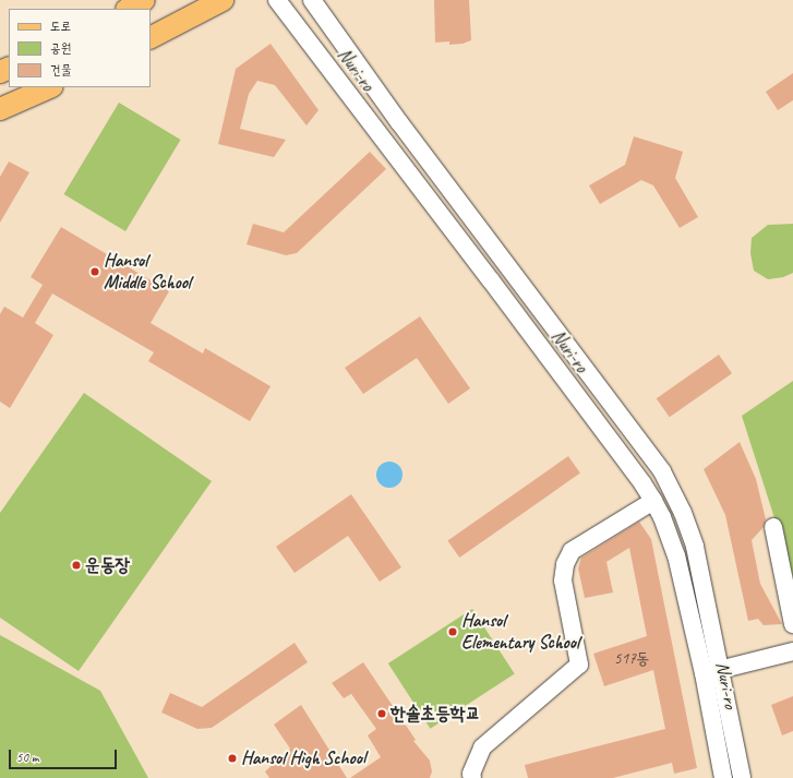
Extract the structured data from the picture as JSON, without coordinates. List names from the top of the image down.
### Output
{
  "streets": {
    "street": ["Nuri-ro"]
  },
  "places": [
    "Hansol Middle School",
    "운동장",
    "Hansol Elementary School",
    "한솔초등학교",
    "Hansol High School"
  ],
  "house_numbers": ["517동"],
  "legend": ["도로", "공원", "건물"],
  "scale_bar": "50 m"
}
